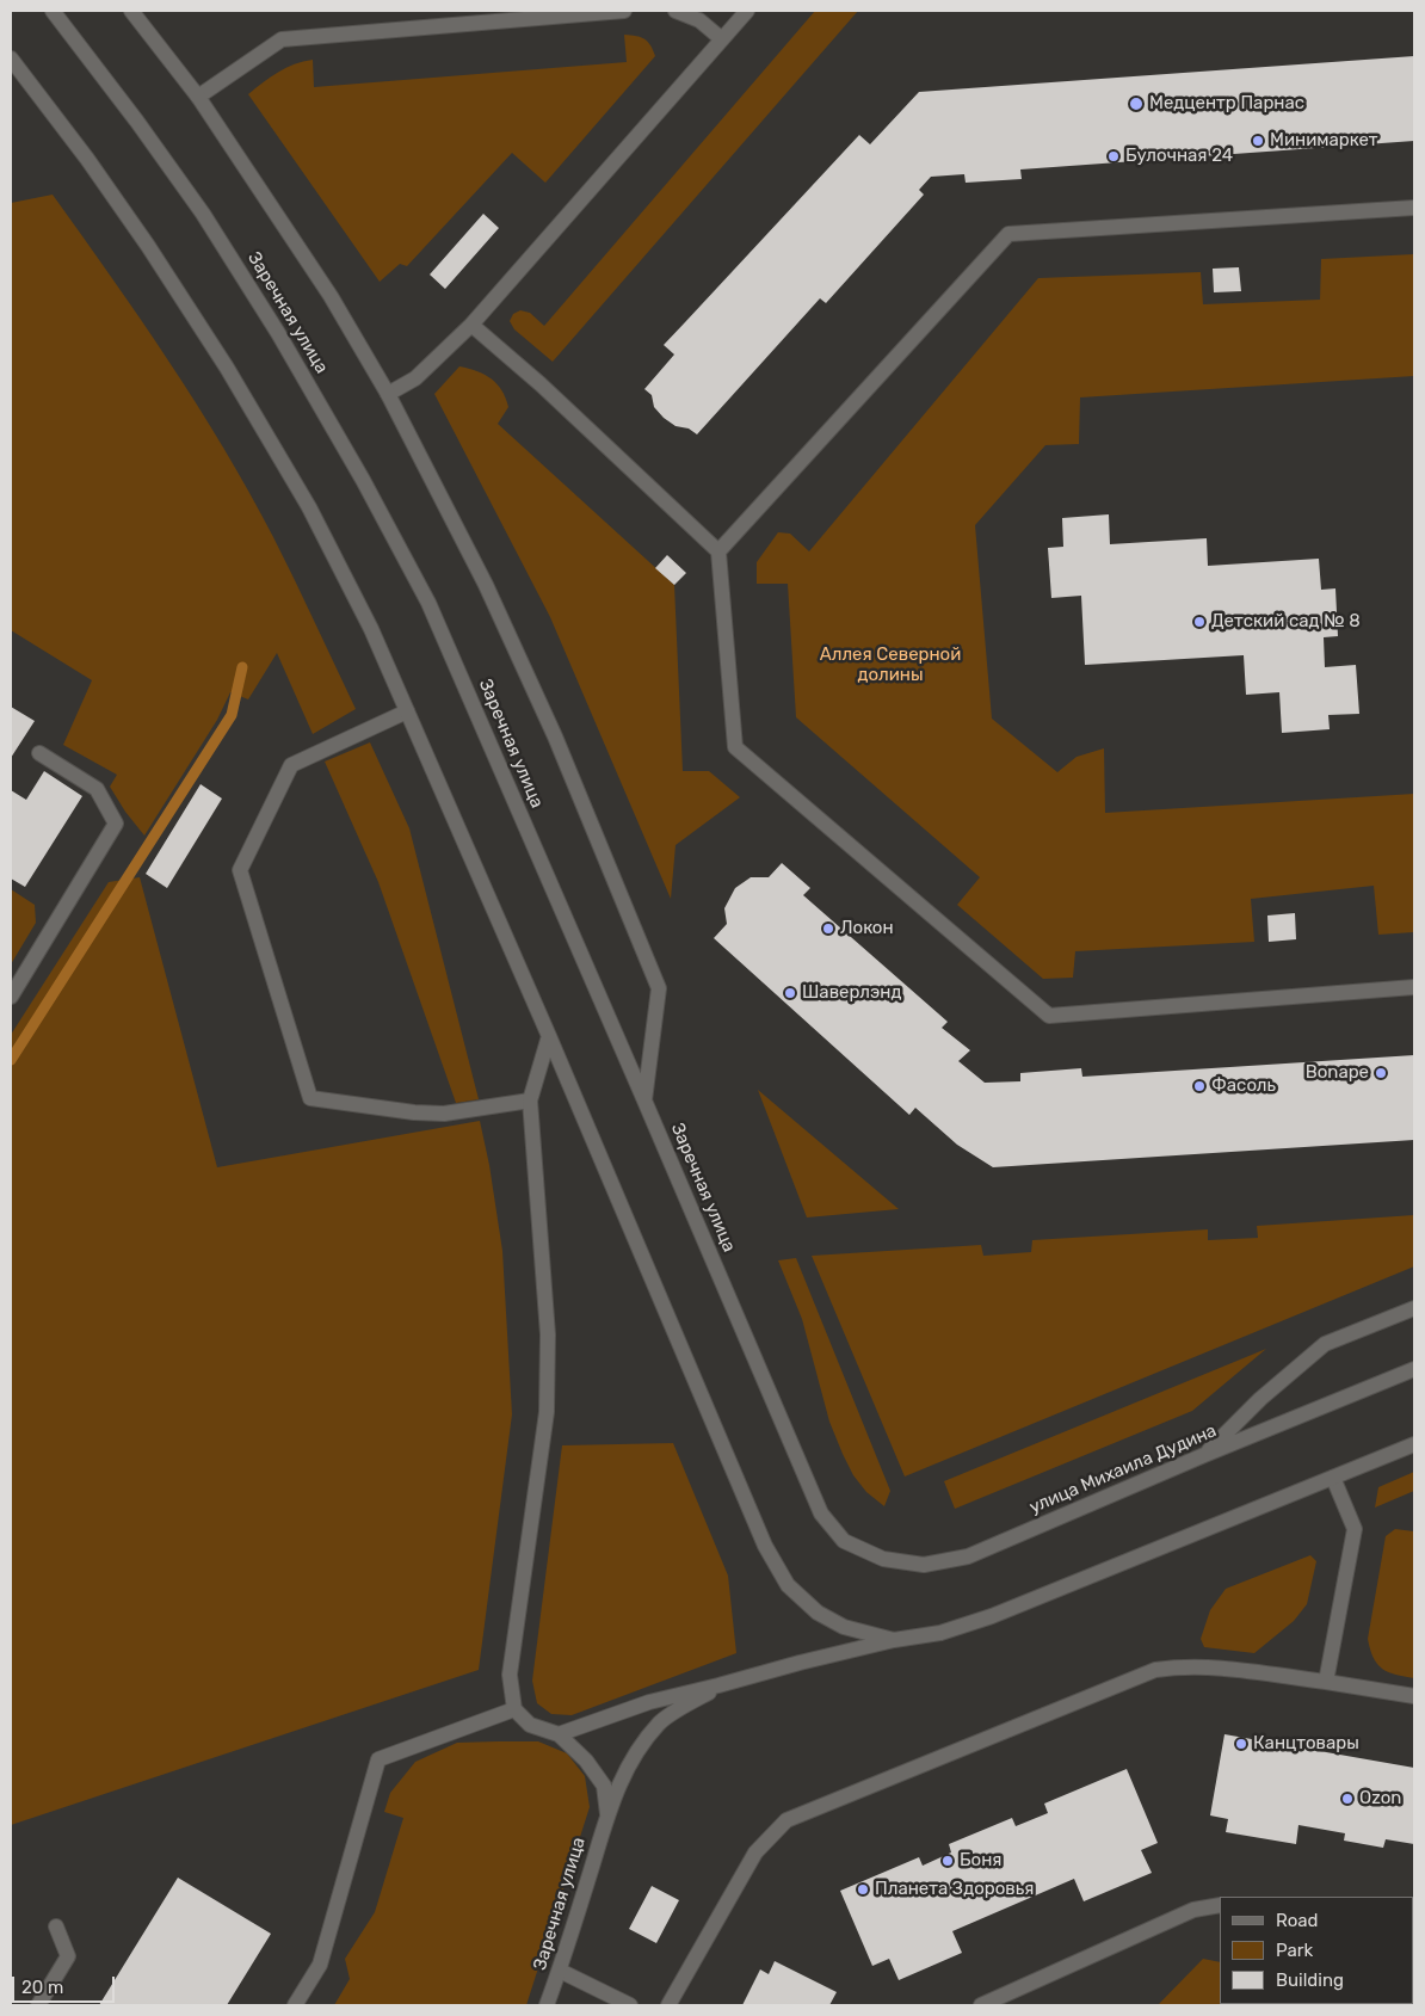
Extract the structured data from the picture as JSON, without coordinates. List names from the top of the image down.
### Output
{
  "streets": {
    "street": ["Заречная улица", "улица Михаила Дудина"]
  },
  "crossings": [
    ["Заречная улица", "улица Михаила Дудина"]
  ],
  "parks": ["Аллея Северной долины"],
  "places": [
    "Медцентр Парнас",
    "Минимаркет",
    "Булочная 24",
    "Детский сад № 8",
    "Локон",
    "Шаверлэнд",
    "Bonape",
    "Фасоль",
    "Канцтовары",
    "Ozon",
    "Боня",
    "Планета Здоровья"
  ],
  "legend": ["Road", "Park", "Building"],
  "scale_bar": "20 m"
}
